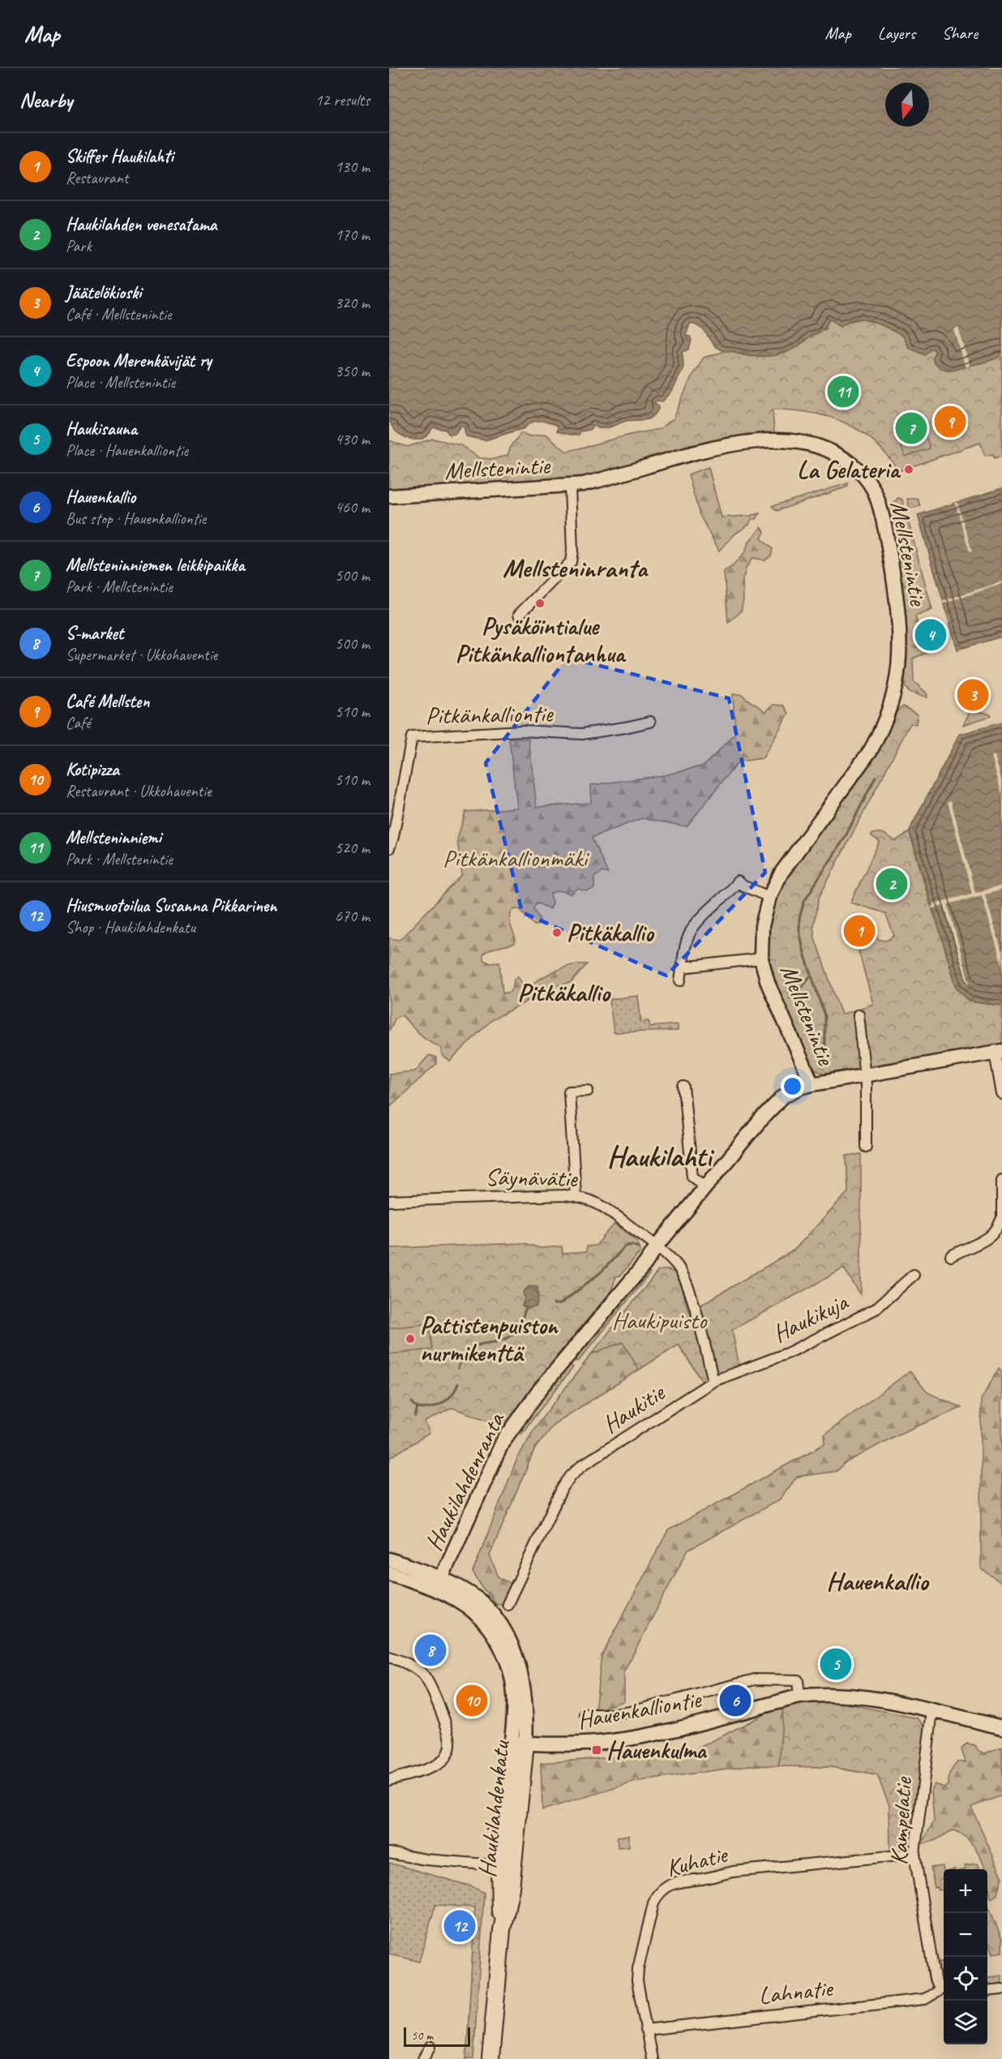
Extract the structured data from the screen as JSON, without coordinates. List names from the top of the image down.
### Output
{
  "streets": {
    "main road": ["Haukilahdenkatu"],
    "street": [
      "Mellstenintie",
      "Pitkänkalliontie",
      "Säynävätie",
      "Haukikuja",
      "Haukitie",
      "Haukilahdenranta",
      "Hauenkalliontie",
      "Kampelatie",
      "Kuhatie",
      "Lahnatie"
    ]
  },
  "crossings": [
    ["Mellstenintie", "Haukilahdenranta"],
    ["Säynävätie", "Haukilahdenranta"],
    ["Haukikuja", "Haukitie"],
    ["Haukilahdenranta", "Haukilahdenkatu"],
    ["Hauenkalliontie", "Haukilahdenkatu"],
    ["Hauenkalliontie", "Kampelatie"],
    ["Kampelatie", "Kuhatie"],
    ["Kampelatie", "Lahnatie"],
    ["Kuhatie", "Lahnatie"]
  ],
  "districts": [
    "Mellsteninranta",
    "Pitkäkallio",
    "Haukilahti",
    "Hauenkallio"
  ],
  "parks": ["Pitkänkallionmäki", "Haukipuisto"],
  "places": {
    "other": [
      "La Gelateria",
      "Pysäköintialue Pitkänkalliontanhua",
      "Pitkäkallio",
      "Pattistenpuiston nurmikenttä"
    ],
    "transit": ["Hauenkulma"]
  },
  "scale_bar": "50 m",
  "north": "bottom",
  "page": {
    "header": "Map",
    "nav": ["Map", "Layers", "Share"],
    "heading": ["Nearby", "12 results"],
    "list": [
      {
        "mark": "1",
        "name": "Skiffer Haukilahti",
        "note": "Restaurant",
        "value": "130 m"
      },
      {
        "mark": "2",
        "name": "Haukilahden venesatama",
        "note": "Park",
        "value": "170 m"
      },
      {
        "mark": "3",
        "name": "Jäätelökioski",
        "note": "Café · Mellstenintie",
        "value": "320 m"
      },
      {
        "mark": "4",
        "name": "Espoon Merenkävijät ry",
        "note": "Place · Mellstenintie",
        "value": "350 m"
      },
      {
        "mark": "5",
        "name": "Haukisauna",
        "note": "Place · Hauenkalliontie",
        "value": "430 m"
      },
      {
        "mark": "6",
        "name": "Hauenkallio",
        "note": "Bus stop · Hauenkalliontie",
        "value": "460 m"
      },
      {
        "mark": "7",
        "name": "Mellsteninniemen leikkipaikka",
        "note": "Park · Mellstenintie",
        "value": "500 m"
      },
      {
        "mark": "8",
        "name": "S-market",
        "note": "Supermarket · Ukkohauentie",
        "value": "500 m"
      },
      {
        "mark": "9",
        "name": "Café Mellsten",
        "note": "Café",
        "value": "510 m"
      },
      {
        "mark": "10",
        "name": "Kotipizza",
        "note": "Restaurant · Ukkohauentie",
        "value": "510 m"
      },
      {
        "mark": "11",
        "name": "Mellsteninniemi",
        "note": "Park · Mellstenintie",
        "value": "520 m"
      },
      {
        "mark": "12",
        "name": "Hiusmuotoilua Susanna Pikkarinen",
        "note": "Shop · Haukilahdenkatu",
        "value": "670 m"
      }
    ],
    "pins": [
      "11",
      "9",
      "7",
      "4",
      "3",
      "2",
      "1",
      "8",
      "5",
      "6",
      "10",
      "12"
    ],
    "map_buttons": ["+", "−"],
    "scale": "50 m"
  }
}
